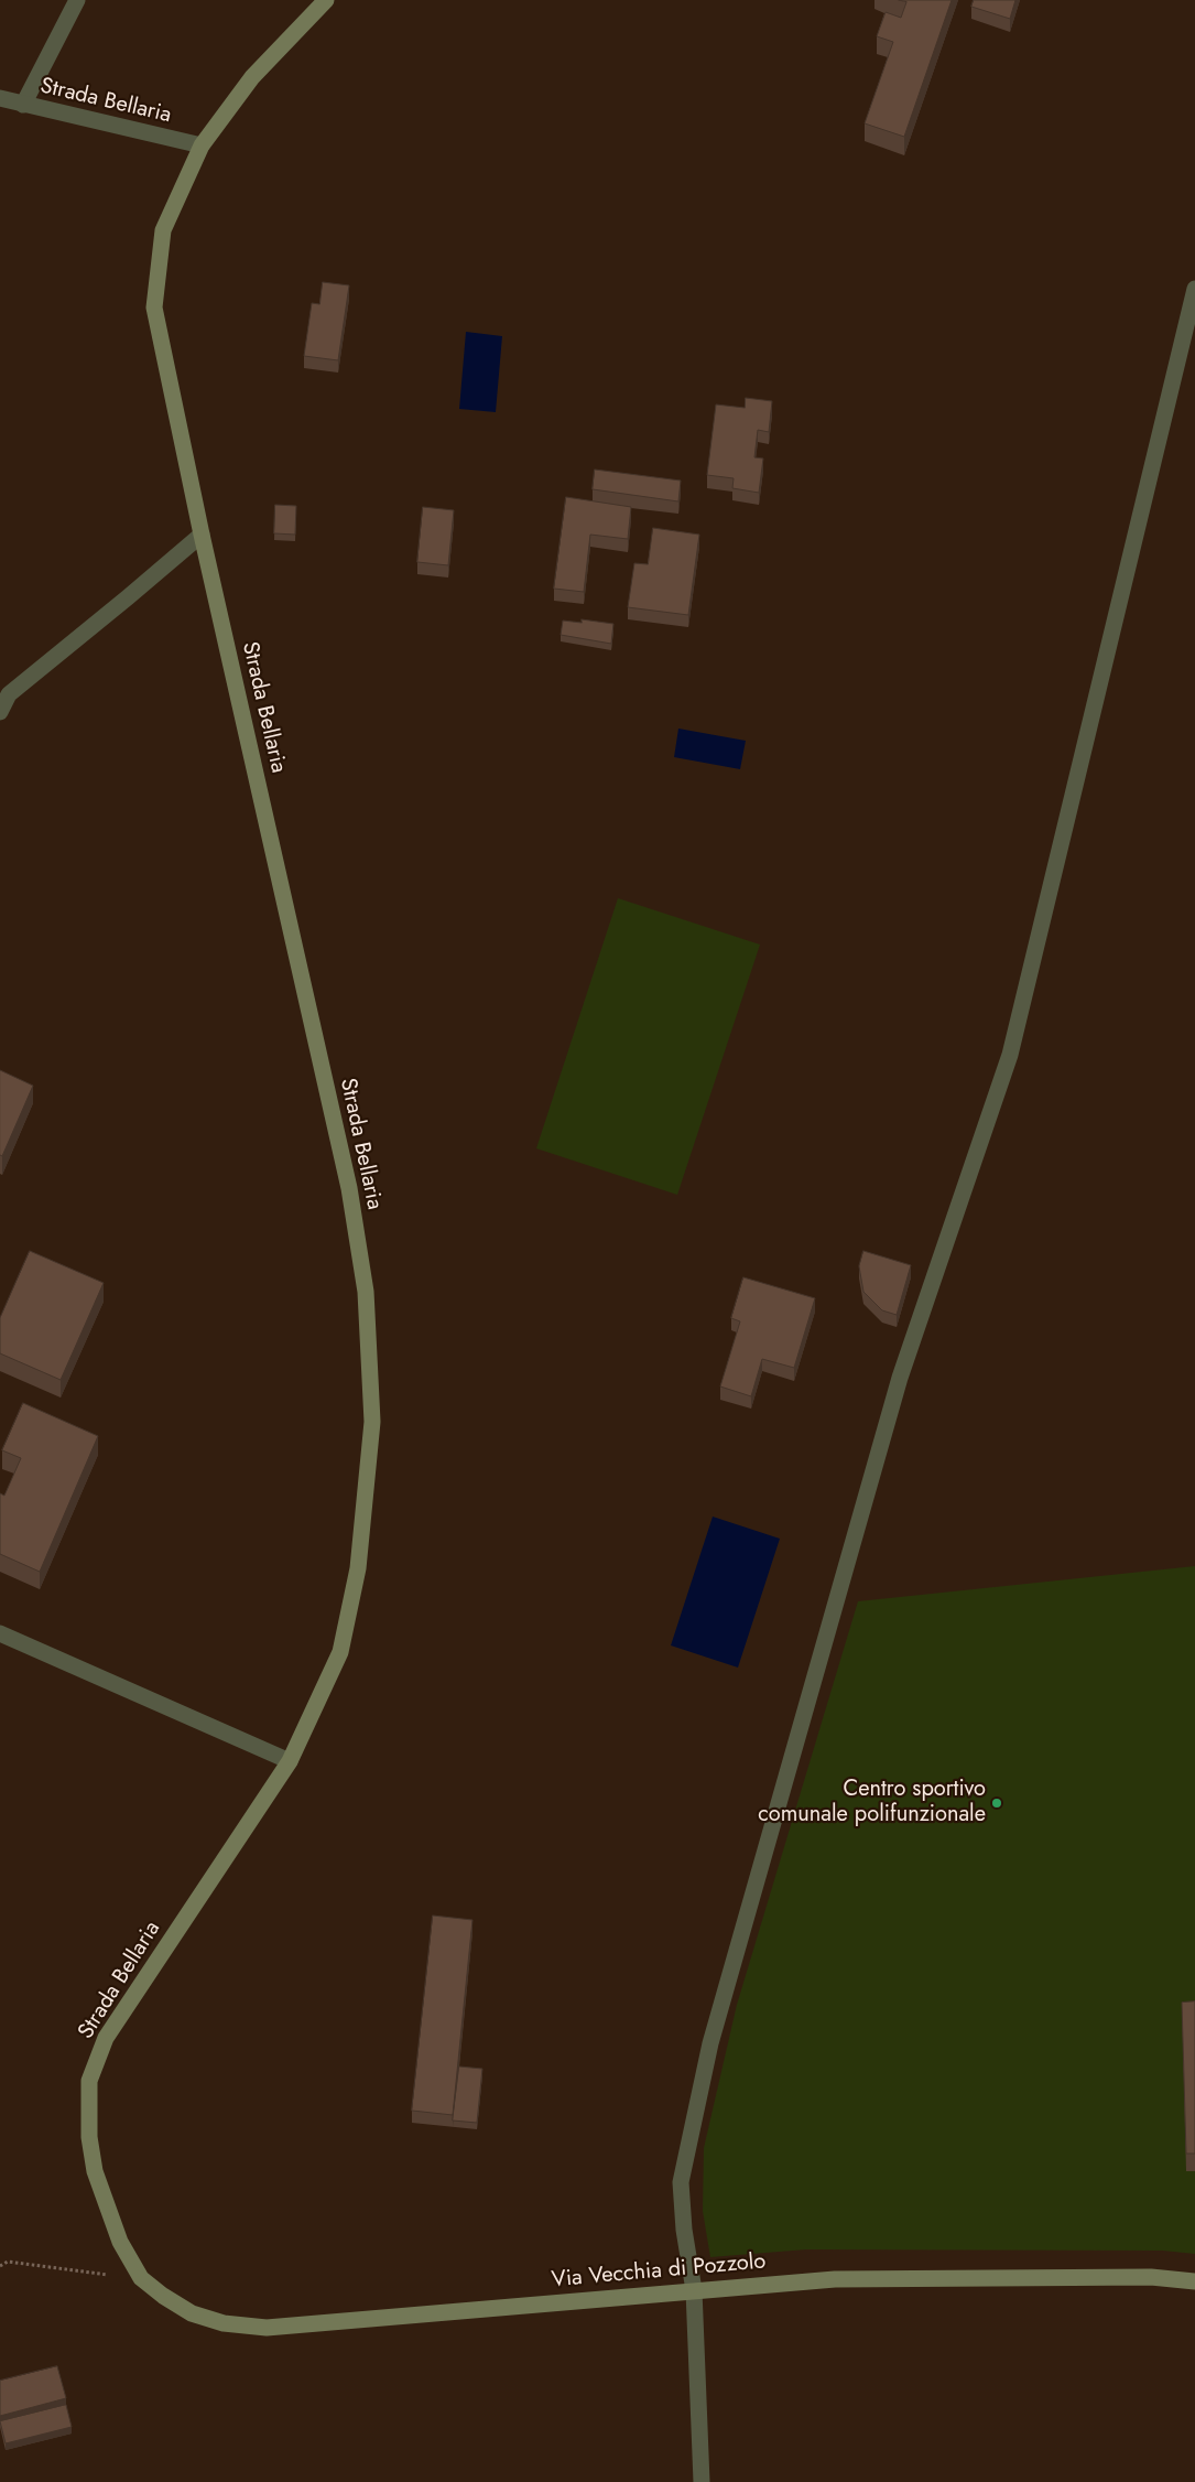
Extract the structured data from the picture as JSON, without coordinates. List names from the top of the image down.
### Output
{
  "streets": {
    "street": ["Strada Bellaria", "Via Vecchia di Pozzolo"]
  },
  "crossings": [
    ["Strada Bellaria", "Via Vecchia di Pozzolo"]
  ],
  "places": ["Centro sportivo comunale polifunzionale"]
}
